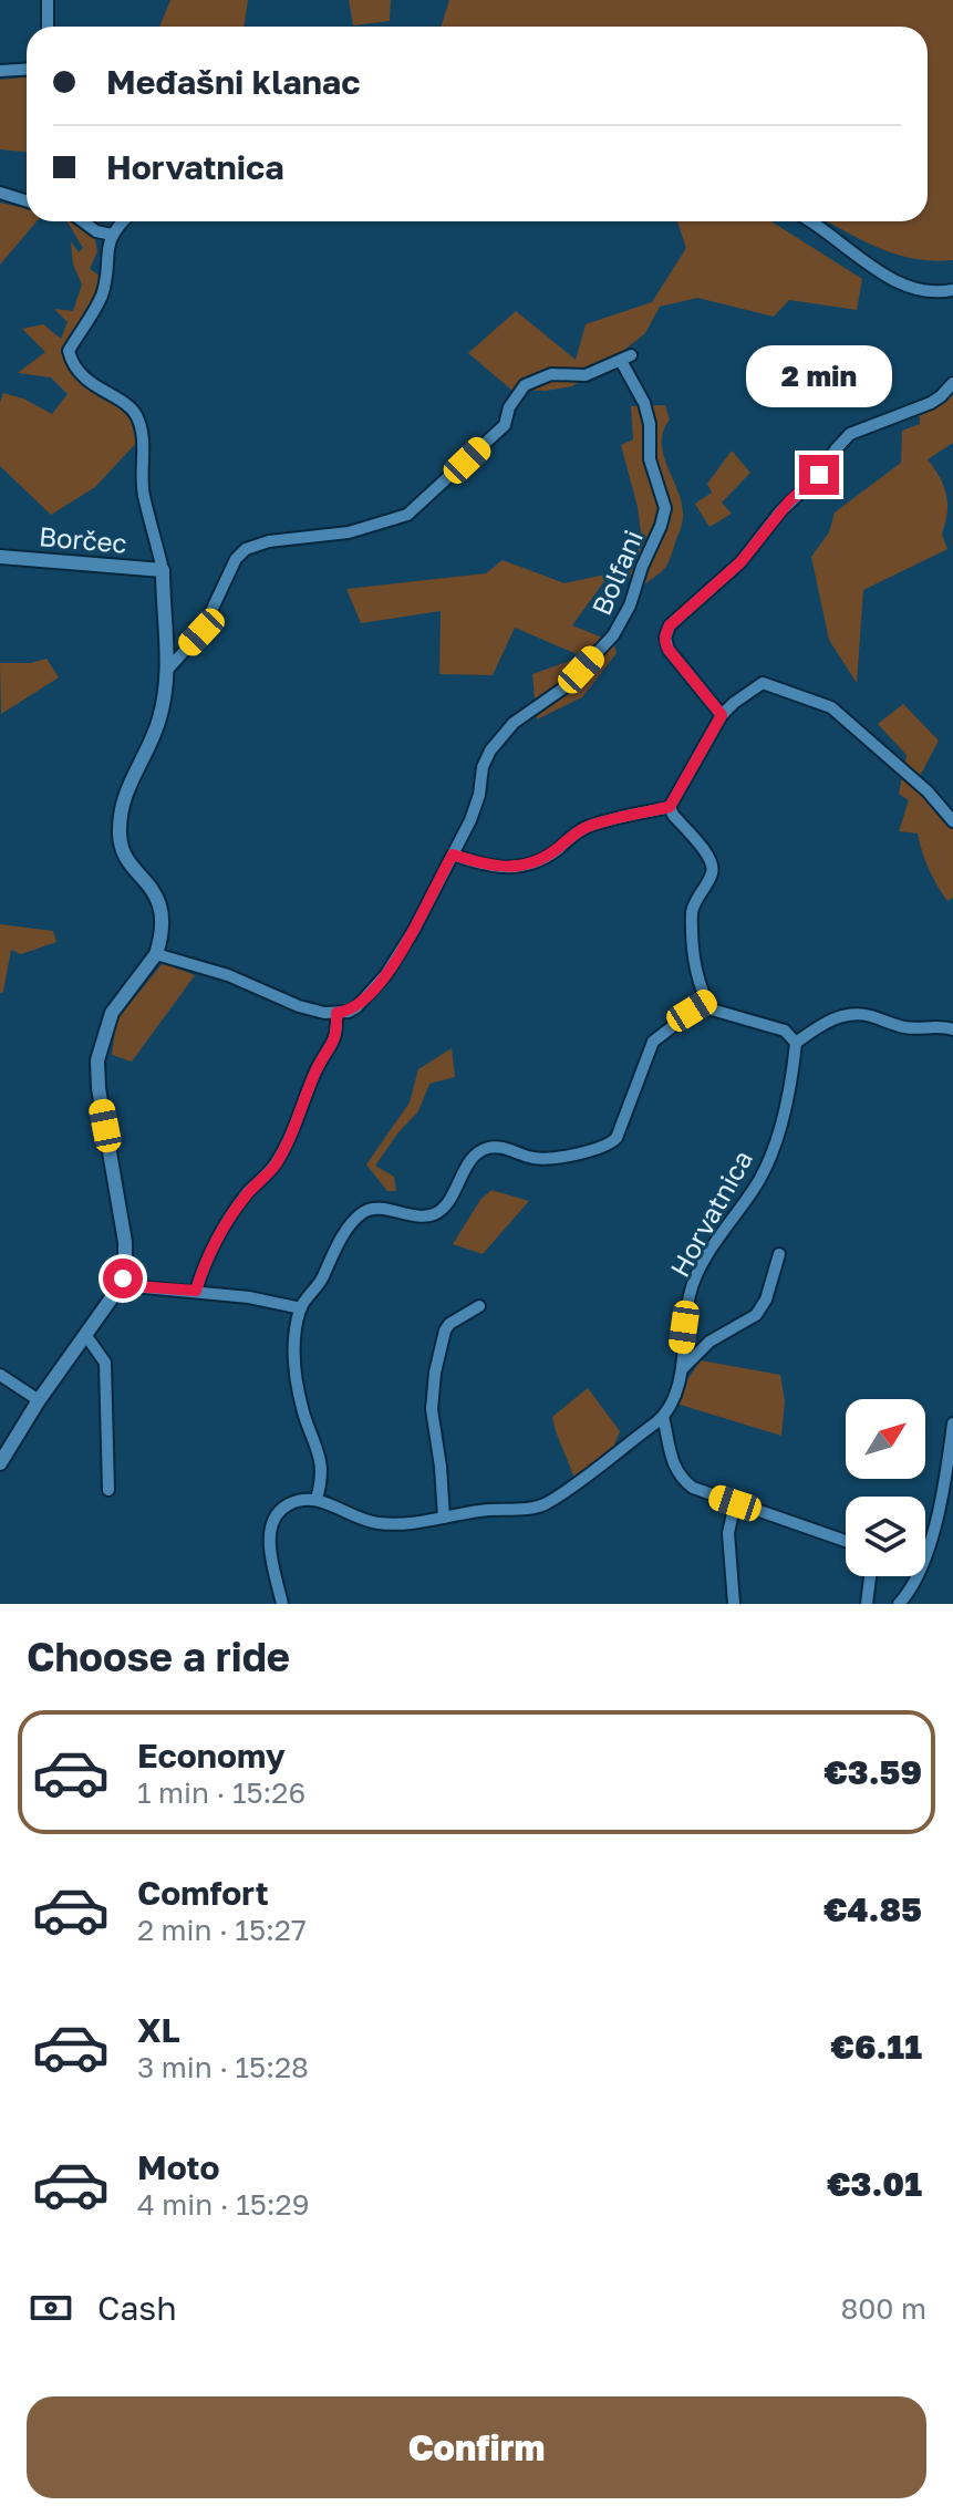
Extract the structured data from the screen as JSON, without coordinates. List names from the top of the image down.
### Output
{
  "streets": {
    "street": ["Borčec", "Bolfani", "Horvatnica"]
  },
  "north": "top right",
  "page": {
    "banner": ["Međašni klanac", "Horvatnica"],
    "bubble": "2 min",
    "heading": "Choose a ride",
    "list": [
      {
        "name": "Economy",
        "note": "1 min · 15:26",
        "value": "€3.59"
      },
      {
        "name": "Comfort",
        "note": "2 min · 15:27",
        "value": "€4.85"
      },
      {
        "name": "XL",
        "note": "3 min · 15:28",
        "value": "€6.11"
      },
      {
        "name": "Moto",
        "note": "4 min · 15:29",
        "value": "€3.01"
      }
    ],
    "pay": ["Cash", "800 m"],
    "buttons": "Confirm"
  }
}
